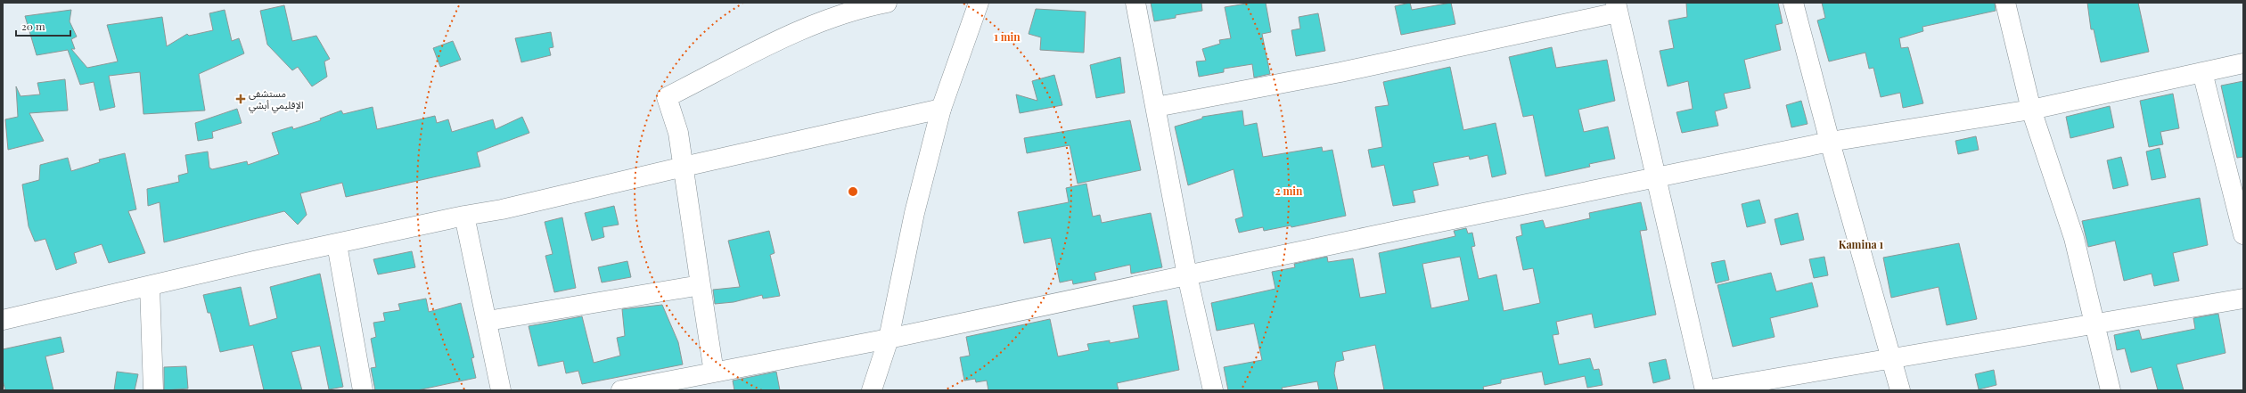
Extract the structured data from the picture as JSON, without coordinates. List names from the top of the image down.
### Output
{
  "districts": ["Kamina 1"],
  "places": {
    "health": ["مستشفى الإقليمي أبشي"]
  },
  "scale_bar": "20 m",
  "rings": ["1 min", "2 min"]
}
